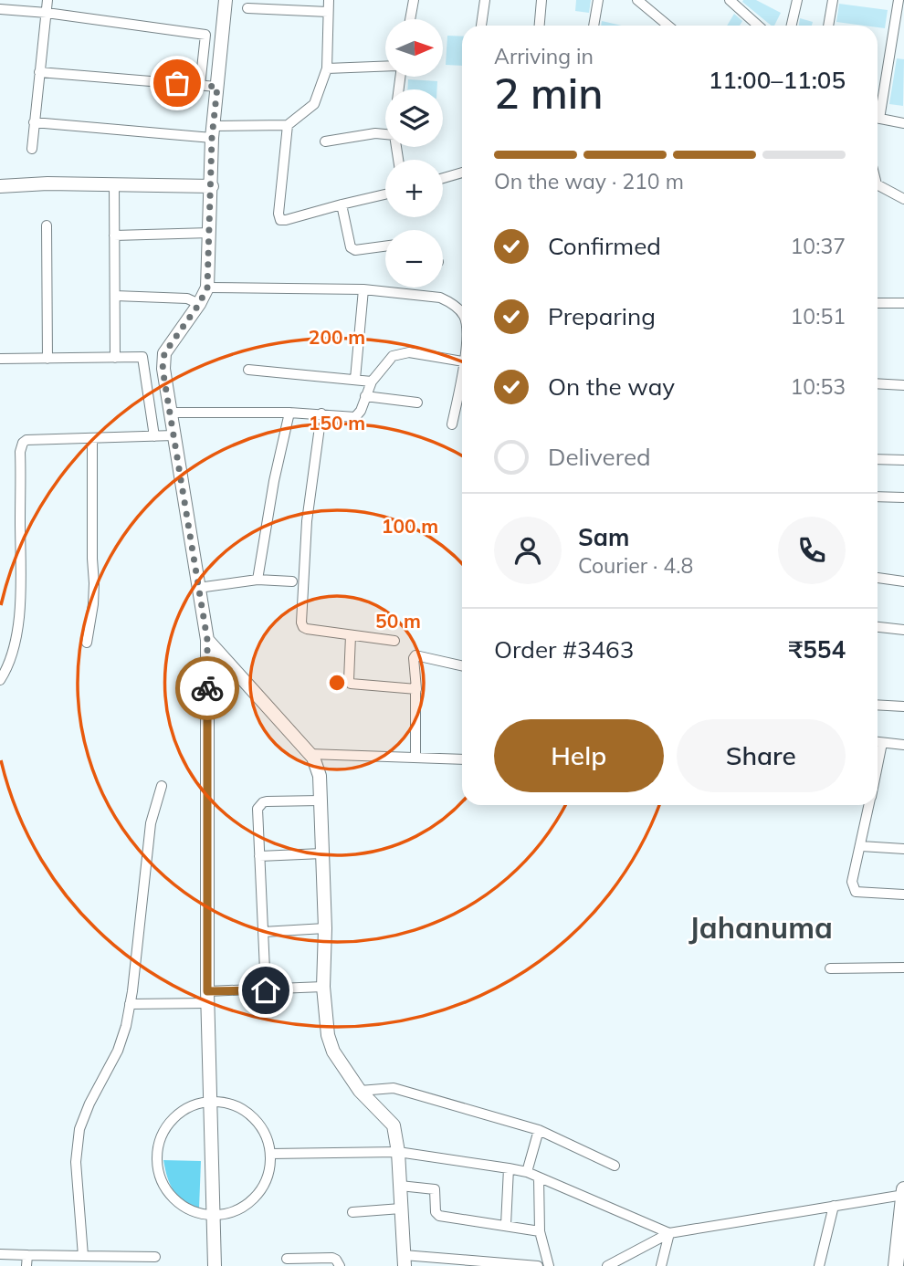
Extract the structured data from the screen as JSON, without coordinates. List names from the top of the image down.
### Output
{
  "districts": ["Jahanuma"],
  "north": "right",
  "page": {
    "map_buttons": ["+", "−"],
    "heading": ["2 min", "Arriving in", "11:00–11:05"],
    "panel": [
      "Sam",
      "Courier · 4.8",
      "Order #3463",
      "₹554"
    ],
    "bar": "On the way · 210 m",
    "list": [
      ["Confirmed", "10:37"],
      ["Preparing", "10:51"],
      ["On the way", "10:53"],
      "Delivered"
    ],
    "buttons": ["Help", "Share"]
  },
  "rings": [
    "200 m",
    "150 m",
    "100 m",
    "50 m"
  ]
}
